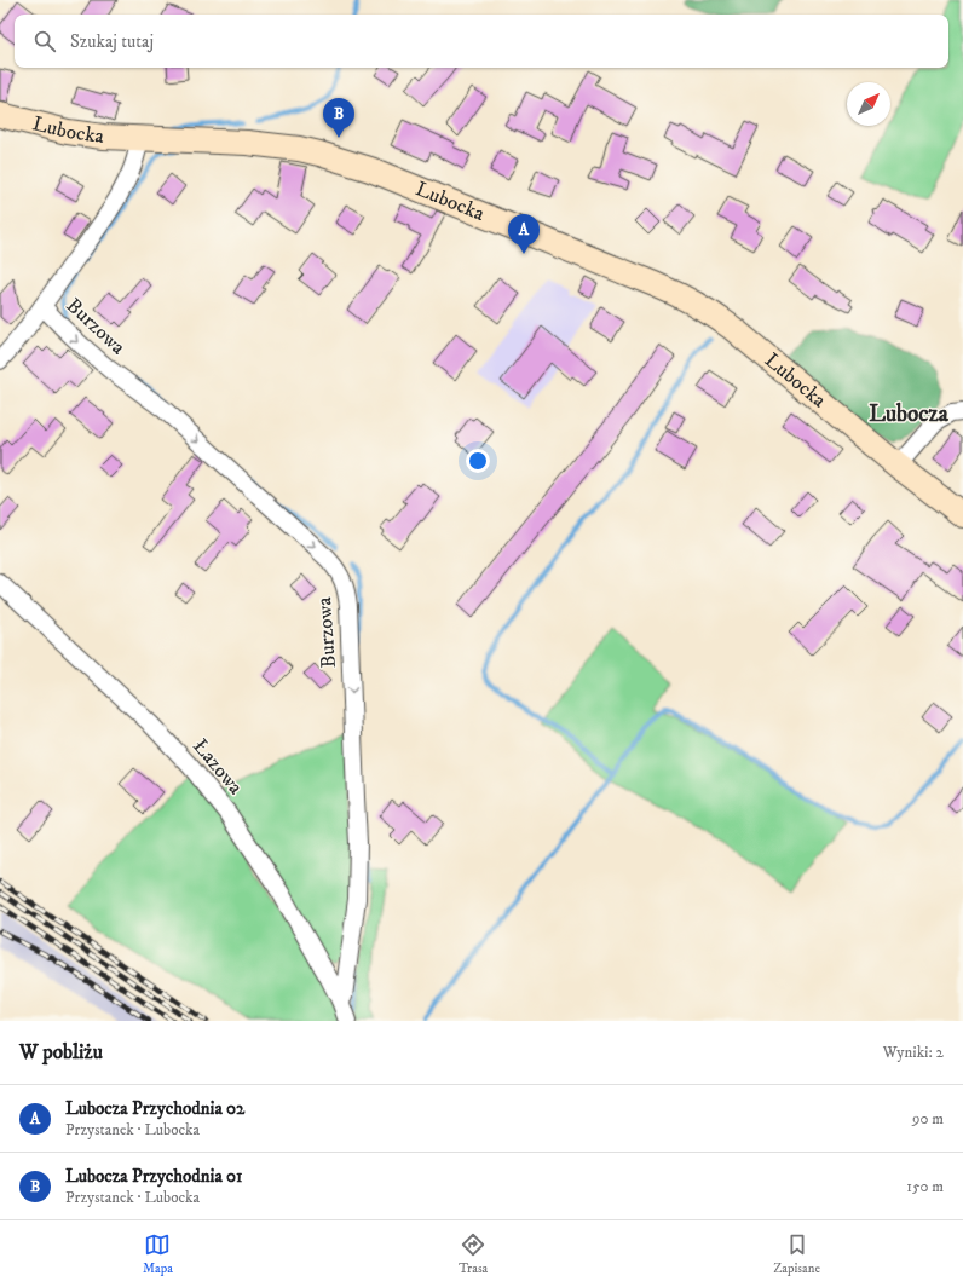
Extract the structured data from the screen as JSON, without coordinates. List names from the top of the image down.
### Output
{
  "streets": {
    "street": ["Lubocka", "Burzowa", "Łazowa"]
  },
  "crossings": [
    ["Lubocka", "Burzowa"],
    ["Burzowa", "Łazowa"]
  ],
  "one_way": ["Burzowa"],
  "districts": ["Lubocza"],
  "north": "top right",
  "page": {
    "search": "Szukaj tutaj",
    "pins": ["B", "A"],
    "heading": ["W pobliżu", "Wyniki: 2"],
    "list": [
      {
        "mark": "A",
        "name": "Lubocza Przychodnia 02",
        "note": "Przystanek · Lubocka",
        "value": "90 m"
      },
      {
        "mark": "B",
        "name": "Lubocza Przychodnia 01",
        "note": "Przystanek · Lubocka",
        "value": "150 m"
      }
    ],
    "nav": ["Mapa", "Trasa", "Zapisane"]
  }
}
